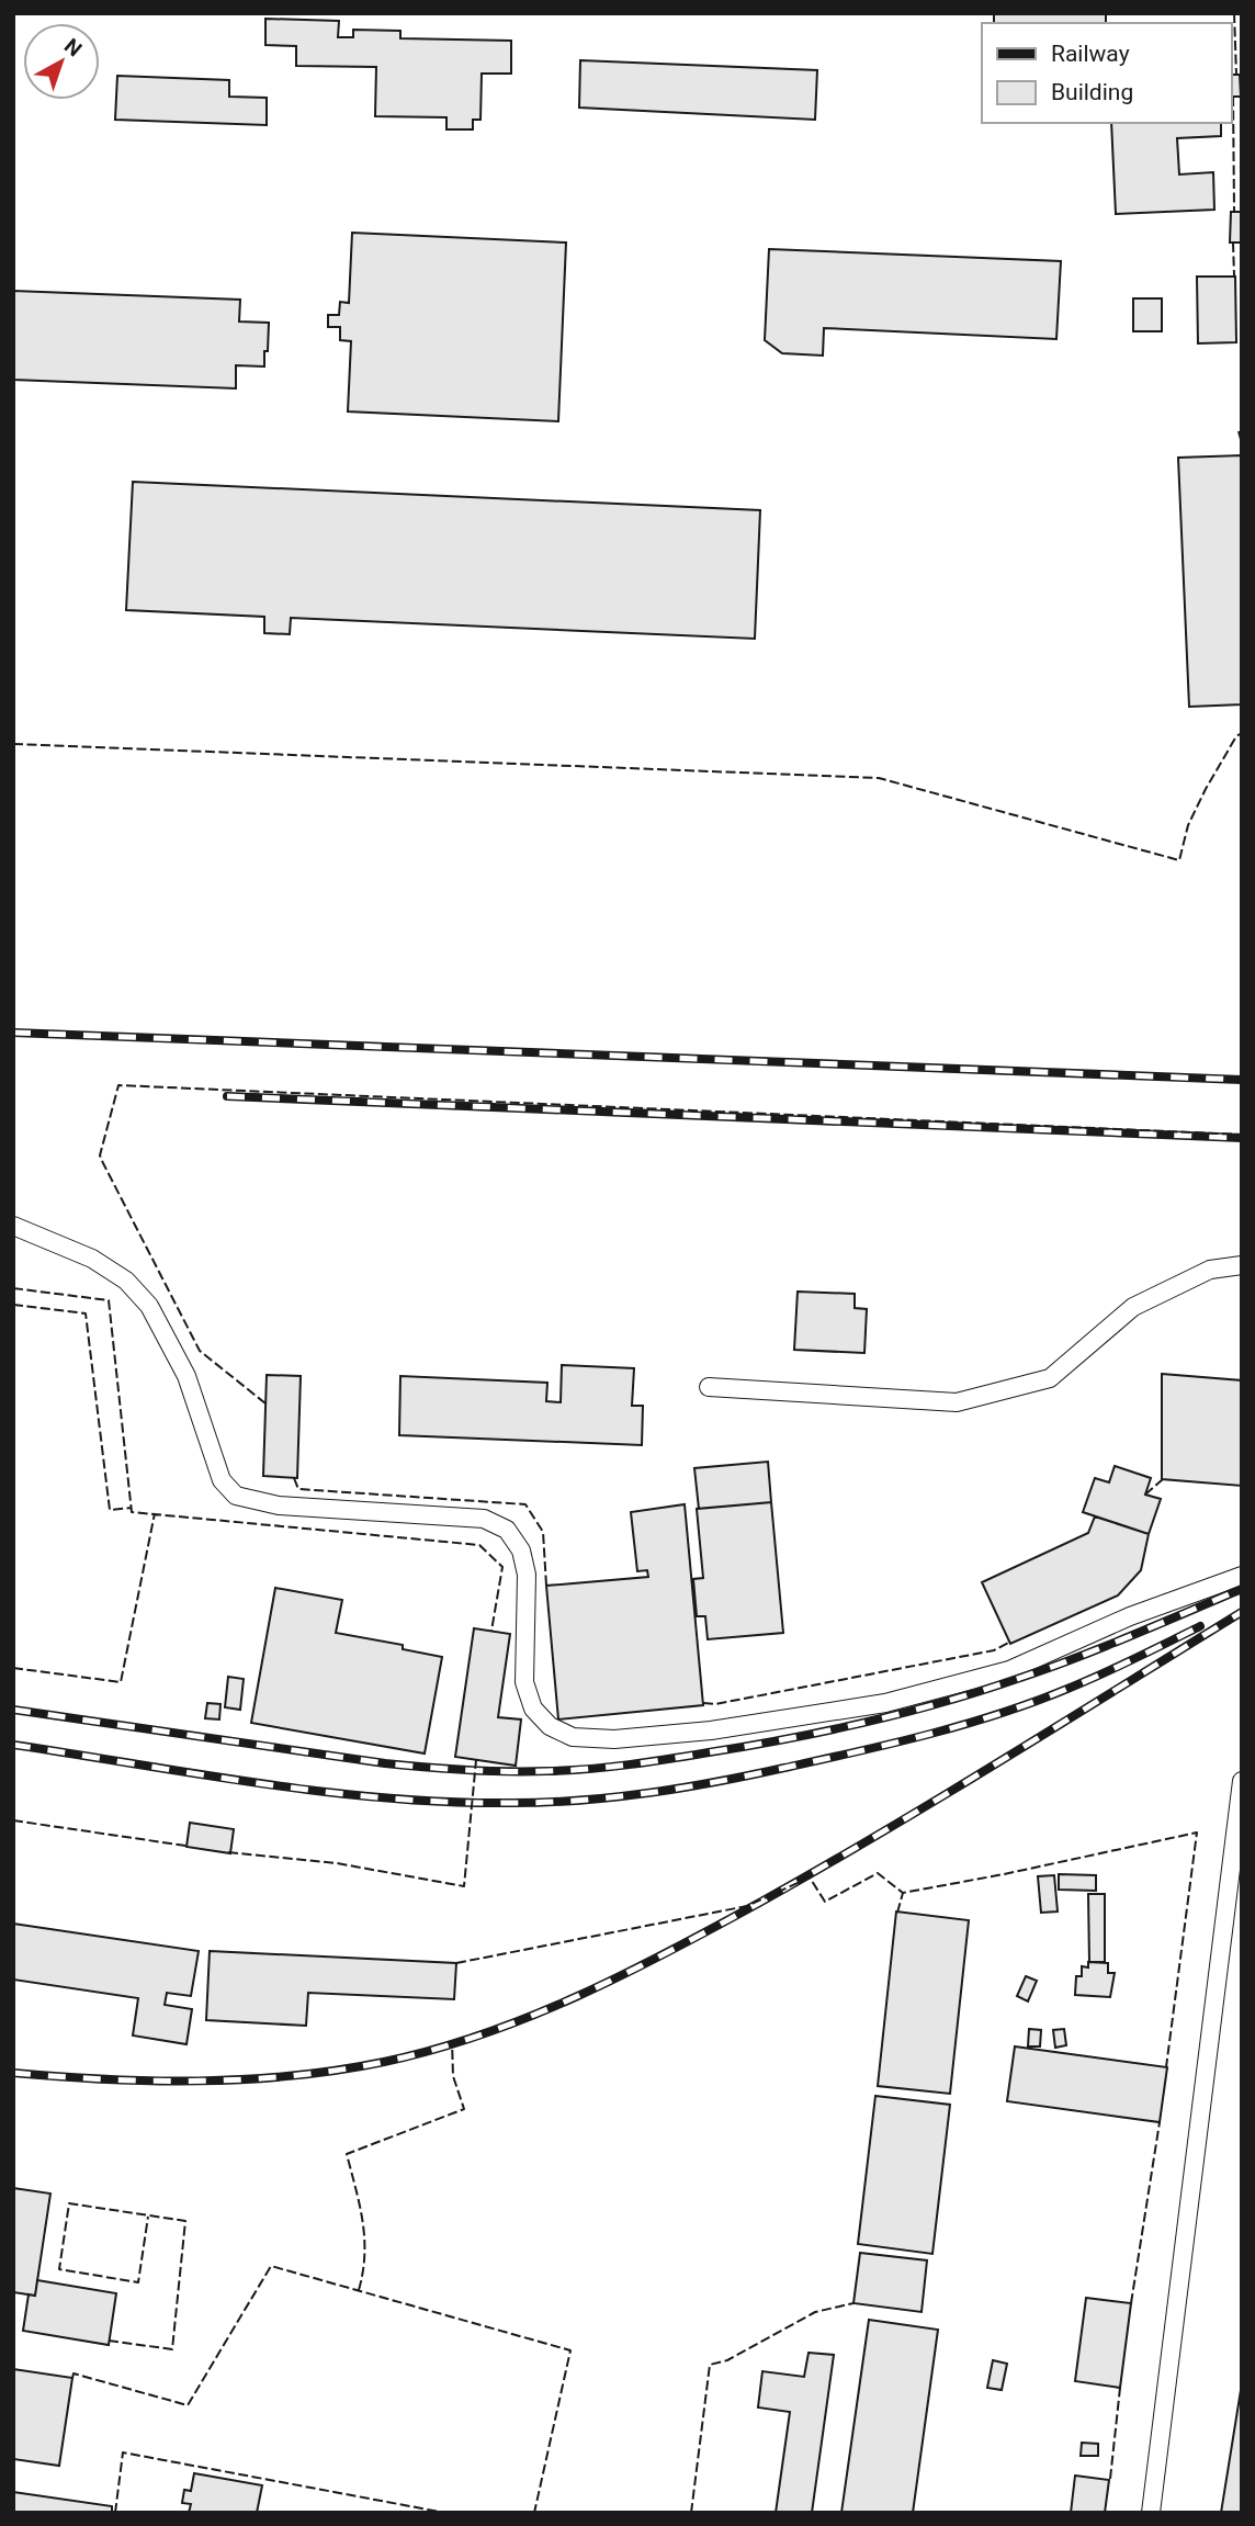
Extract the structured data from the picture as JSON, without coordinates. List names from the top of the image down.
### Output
{
  "legend": ["Railway", "Building"],
  "north": "top right"
}
